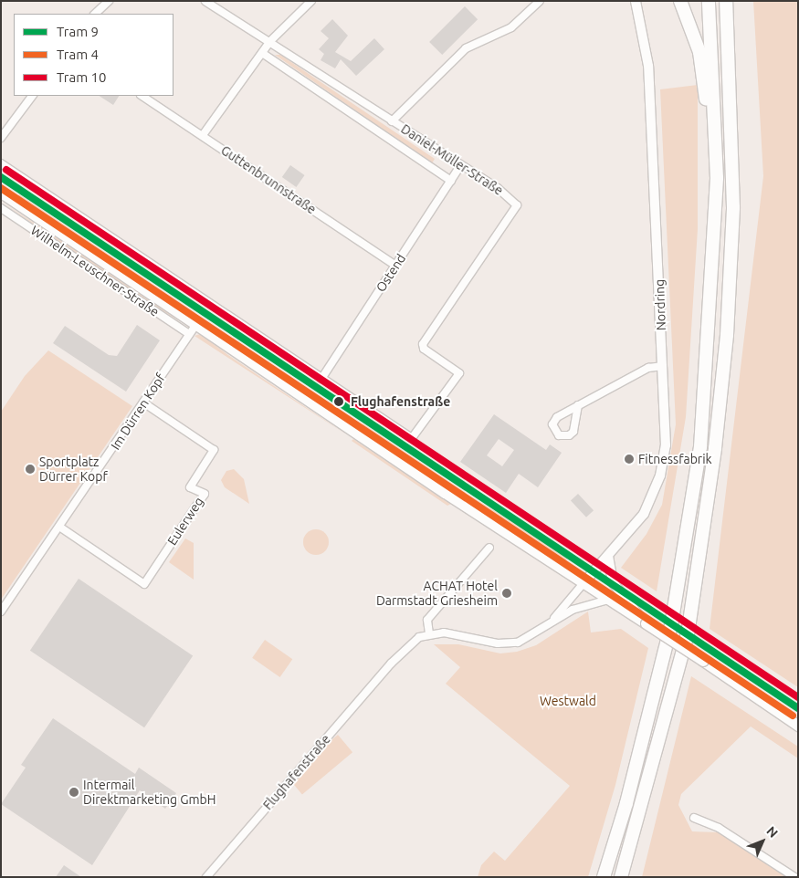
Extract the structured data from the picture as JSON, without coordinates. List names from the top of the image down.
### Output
{
  "streets": {
    "main road": ["Wilhelm-Leuschner-Straße", "Nordring"],
    "street": [
      "Daniel-Müller-Straße",
      "Guttenbrunnstraße",
      "Ostend",
      "Im Dürren Kopf",
      "Eulerweg",
      "Flughafenstraße"
    ]
  },
  "crossings": [
    ["Daniel-Müller-Straße", "Ostend"],
    ["Guttenbrunnstraße", "Ostend"],
    ["Wilhelm-Leuschner-Straße", "Nordring"],
    ["Wilhelm-Leuschner-Straße", "Im Dürren Kopf"],
    ["Im Dürren Kopf", "Eulerweg"]
  ],
  "parks": ["Westwald"],
  "places": [
    "Flughafenstraße",
    "Fitnessfabrik",
    "Sportplatz Dürrer Kopf",
    "ACHAT Hotel Darmstadt Griesheim",
    "Intermail Direktmarketing GmbH"
  ],
  "lines": ["tram line 10", "tram line 9", "tram line 4"],
  "legend": ["Tram 9", "Tram 4", "Tram 10"],
  "north": "top right"
}
